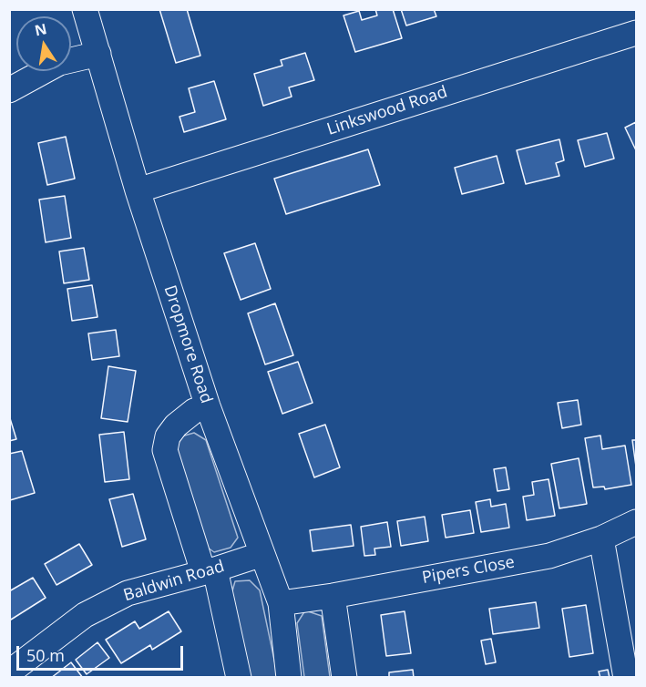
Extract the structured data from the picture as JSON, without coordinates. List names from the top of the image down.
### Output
{
  "streets": {
    "street": [
      "Linkswood Road",
      "Dropmore Road",
      "Pipers Close",
      "Baldwin Road"
    ]
  },
  "crossings": [
    ["Linkswood Road", "Dropmore Road"],
    ["Dropmore Road", "Pipers Close"],
    ["Dropmore Road", "Baldwin Road"]
  ],
  "scale_bar": "50 m",
  "north": "top"
}
